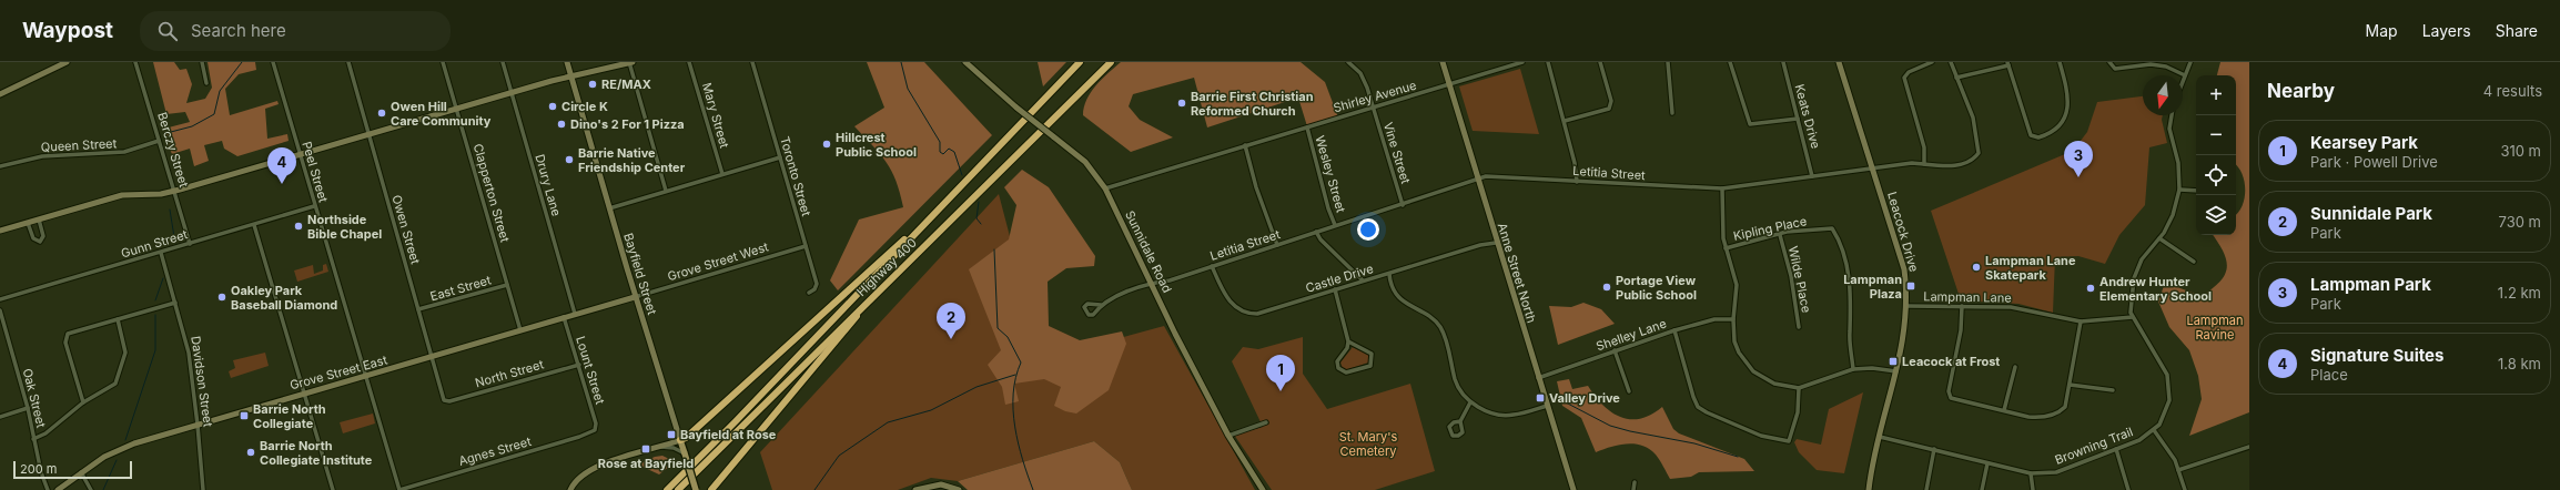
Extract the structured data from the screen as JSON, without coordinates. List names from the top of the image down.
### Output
{
  "streets": {
    "highway": ["Highway 400"],
    "main road": ["Bayfield Street"],
    "street": [
      "Shirley Avenue",
      "Mary Street",
      "Keats Drive",
      "Queen Street",
      "Berczy Street",
      "Vine Street",
      "Peel Street",
      "Letitia Street",
      "Wesley Street",
      "Toronto Street",
      "Drury Lane",
      "Clapperton Street",
      "Kipling Place",
      "Owen Street",
      "Leacock Drive",
      "Gunn Street",
      "Sunnidale Road",
      "Grove Street West",
      "Anne Street North",
      "Castle Drive",
      "Wilde Place",
      "East Street",
      "Lampman Lane",
      "Shelley Lane",
      "Lount Street",
      "Grove Street East",
      "North Street",
      "Davidson Street",
      "Oak Street",
      "Browning Trail",
      "Agnes Street"
    ]
  },
  "crossings": [
    ["Shirley Avenue", "Vine Street"],
    ["Shirley Avenue", "Wesley Street"],
    ["Shirley Avenue", "Sunnidale Road"],
    ["Shirley Avenue", "Anne Street North"],
    ["Keats Drive", "Letitia Street"],
    ["Queen Street", "Berczy Street"],
    ["Berczy Street", "Gunn Street"],
    ["Vine Street", "Letitia Street"],
    ["Peel Street", "Gunn Street"],
    ["Peel Street", "Grove Street East"],
    ["Peel Street", "Agnes Street"],
    ["Letitia Street", "Wesley Street"],
    ["Letitia Street", "Leacock Drive"],
    ["Letitia Street", "Sunnidale Road"],
    ["Letitia Street", "Anne Street North"],
    ["Letitia Street", "Castle Drive"],
    ["Toronto Street", "Grove Street West"],
    ["Drury Lane", "Grove Street East"],
    ["Clapperton Street", "East Street"],
    ["Clapperton Street", "Grove Street East"],
    ["Kipling Place", "Wilde Place"],
    ["Owen Street", "East Street"],
    ["Owen Street", "Grove Street East"],
    ["Owen Street", "North Street"],
    ["Leacock Drive", "Lampman Lane"],
    ["Leacock Drive", "Browning Trail"],
    ["Gunn Street", "Davidson Street"],
    ["Grove Street West", "Bayfield Street"],
    ["Grove Street West", "Grove Street East"],
    ["Anne Street North", "Castle Drive"],
    ["Anne Street North", "Shelley Lane"],
    ["Bayfield Street", "Grove Street East"],
    ["Lampman Lane", "Browning Trail"],
    ["Lount Street", "Grove Street East"],
    ["Lount Street", "North Street"],
    ["Lount Street", "Agnes Street"],
    ["Grove Street East", "Davidson Street"]
  ],
  "parks": ["Lampman Ravine", "St. Mary's Cemetery"],
  "places": {
    "other": [
      "RE/MAX",
      "Barrie First Christian Reformed Church",
      "Circle K",
      "Owen Hill Care Community",
      "Dino's 2 For 1 Pizza",
      "Hillcrest Public School",
      "Barrie Native Friendship Center",
      "Northside Bible Chapel",
      "Lampman Lane Skatepark",
      "Portage View Public School",
      "Andrew Hunter Elementary School",
      "Oakley Park Baseball Diamond",
      "Barrie North Collegiate Institute"
    ],
    "transit": [
      "Lampman Plaza",
      "Leacock at Frost",
      "Valley Drive",
      "Barrie North Collegiate",
      "Bayfield at Rose",
      "Rose at Bayfield"
    ]
  },
  "scale_bar": "200 m",
  "north": "bottom",
  "page": {
    "header": "Waypost",
    "search": "Search here",
    "nav": ["Map", "Layers", "Share"],
    "heading": ["Nearby", "4 results"],
    "map_buttons": ["+", "−"],
    "list": [
      {
        "mark": "1",
        "name": "Kearsey Park",
        "note": "Park · Powell Drive",
        "value": "310 m"
      },
      {
        "mark": "2",
        "name": "Sunnidale Park",
        "note": "Park",
        "value": "730 m"
      },
      {
        "mark": "3",
        "name": "Lampman Park",
        "note": "Park",
        "value": "1.2 km"
      },
      {
        "mark": "4",
        "name": "Signature Suites",
        "note": "Place",
        "value": "1.8 km"
      }
    ],
    "pins": [
      "3",
      "4",
      "2",
      "1"
    ],
    "scale": "200 m"
  }
}
